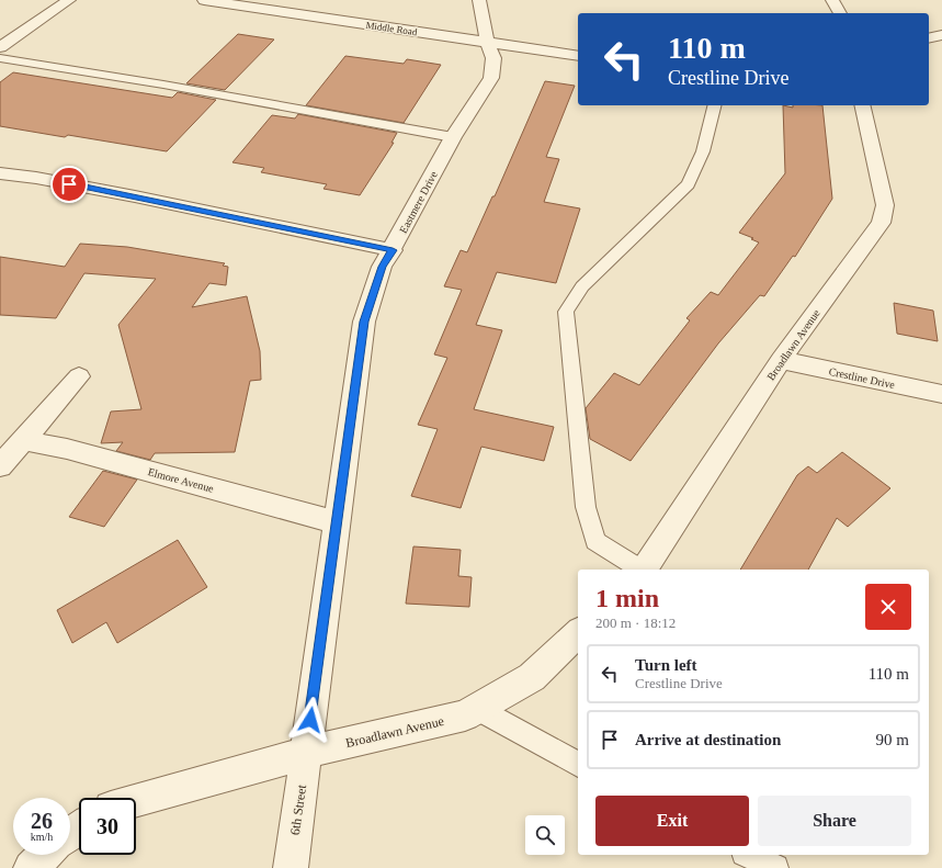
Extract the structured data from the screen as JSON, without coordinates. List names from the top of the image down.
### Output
{
  "streets": {
    "street": [
      "Middle Road",
      "Eastmere Drive",
      "Broadlawn Avenue",
      "Crestline Drive",
      "Elmore Avenue",
      "6th Street"
    ]
  },
  "crossings": [
    ["Middle Road", "Eastmere Drive"],
    ["Eastmere Drive", "Broadlawn Avenue"],
    ["Eastmere Drive", "Elmore Avenue"],
    ["Eastmere Drive", "6th Street"],
    ["Broadlawn Avenue", "Crestline Drive"],
    ["Broadlawn Avenue", "6th Street"]
  ],
  "page": {
    "turn": ["110 m", "Crestline Drive"],
    "heading": ["1 min", "200 m · 18:12"],
    "list": [
      {
        "name": "Turn left",
        "note": "Crestline Drive",
        "value": "110 m"
      },
      {
        "name": "Arrive at destination",
        "value": "90 m"
      }
    ],
    "buttons": ["Exit", "Share"],
    "speed": "26 km/h",
    "limit": "30"
  }
}
